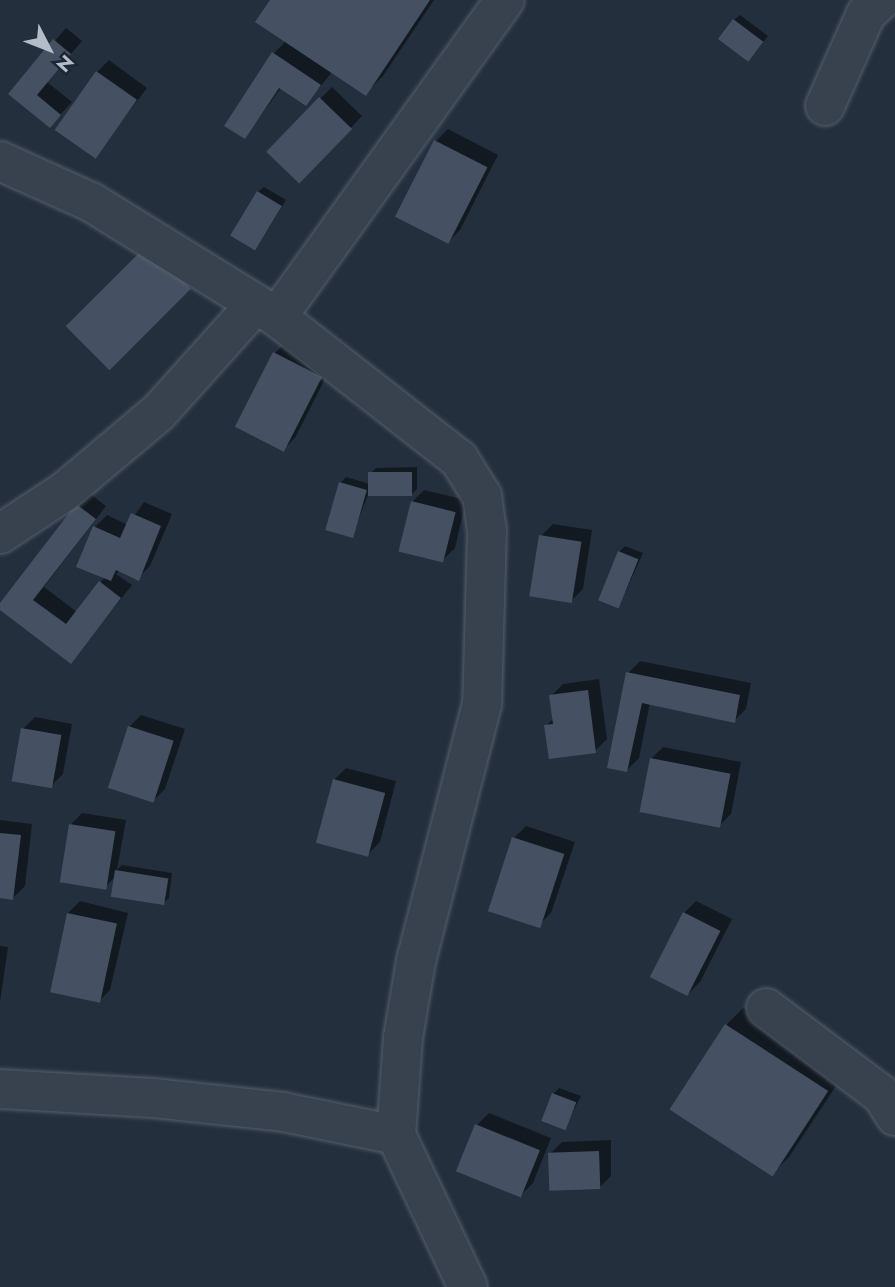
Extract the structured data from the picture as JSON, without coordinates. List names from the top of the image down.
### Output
{
  "north": "bottom right"
}
